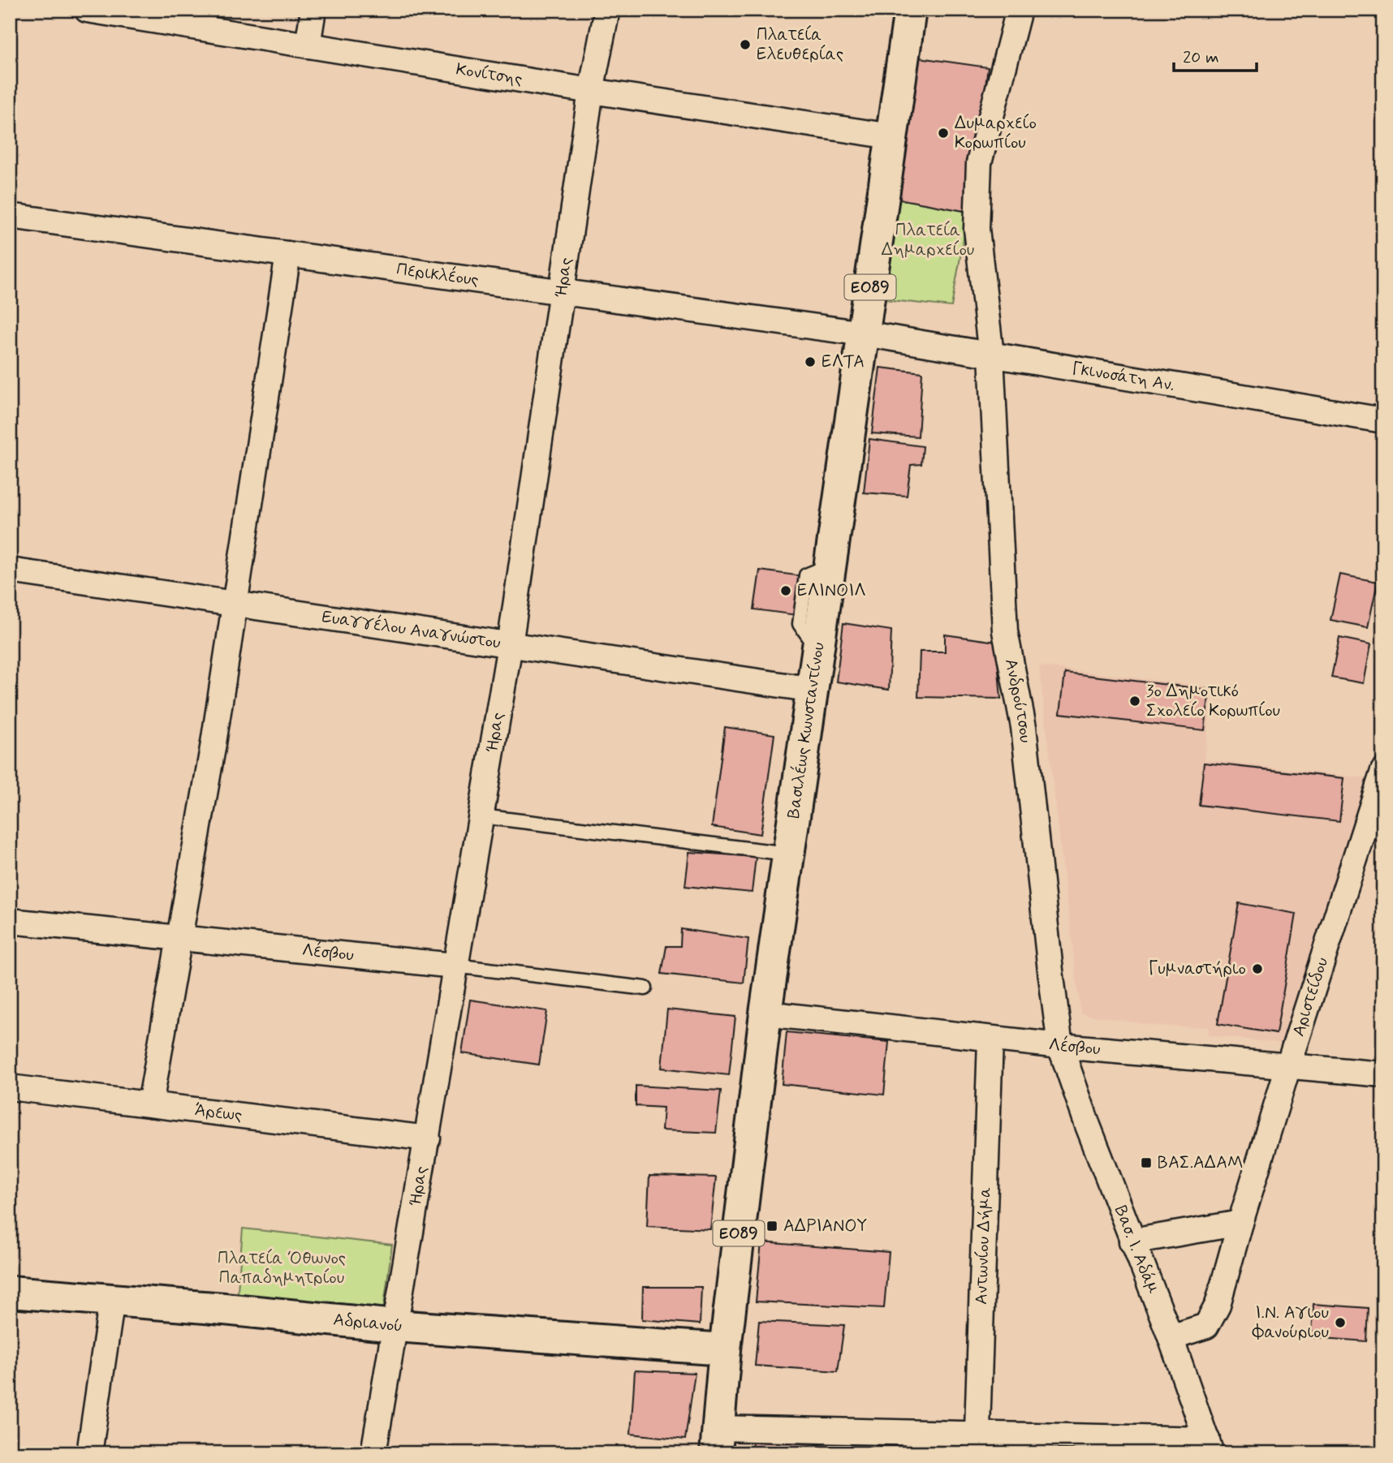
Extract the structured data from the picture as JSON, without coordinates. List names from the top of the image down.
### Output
{
  "streets": {
    "main road": ["ΕΟ89", "Βασιλέως Κωνσταντίνου", "Αδριανού"],
    "street": [
      "Κονίτσης",
      "Περικλέους",
      "Ήρας",
      "Γκινοσάτη Αν.",
      "Ευαγγέλου Αναγνώστου",
      "Ανδρούτσου",
      "Λέσβου",
      "Αριστείδου",
      "Άρεως",
      "Αντωνίου Δήμα",
      "Βασ. Ι. Αδάμ"
    ]
  },
  "crossings": [
    ["Κονίτσης", "Ήρας"],
    ["Κονίτσης", "Βασιλέως Κωνσταντίνου"],
    ["Περικλέους", "Ήρας"],
    ["Περικλέους", "Γκινοσάτη Αν."],
    ["Περικλέους", "Βασιλέως Κωνσταντίνου"],
    ["Ήρας", "Ευαγγέλου Αναγνώστου"],
    ["Ήρας", "Λέσβου"],
    ["Ήρας", "Άρεως"],
    ["Ήρας", "Αδριανού"],
    ["Γκινοσάτη Αν.", "Ανδρούτσου"],
    ["Γκινοσάτη Αν.", "Βασιλέως Κωνσταντίνου"],
    ["Ευαγγέλου Αναγνώστου", "Βασιλέως Κωνσταντίνου"],
    ["Ανδρούτσου", "Λέσβου"],
    ["Ανδρούτσου", "Βασ. Ι. Αδάμ"],
    ["Βασιλέως Κωνσταντίνου", "Λέσβου"],
    ["Βασιλέως Κωνσταντίνου", "Αδριανού"],
    ["Λέσβου", "Αριστείδου"],
    ["Λέσβου", "Αντωνίου Δήμα"],
    ["Λέσβου", "Βασ. Ι. Αδάμ"],
    ["Αριστείδου", "Βασ. Ι. Αδάμ"]
  ],
  "parks": ["Πλατεία Δημαρχείου", "Πλατεία Όθωνος Παπαδημητρίου"],
  "places": {
    "other": [
      "Πλατεία Ελευθερίας",
      "Δυμαρχείο Κορωπίου",
      "ΕΛΤΑ",
      "ΕΛΙΝΟΙΛ",
      "3ο Δημοτικό Σχολείο Κορωπίου",
      "Γυμναστήριο",
      "Ι.Ν. Αγιου Φανούριου"
    ],
    "transit": ["ΒΑΣ.ΑΔΑΜ", "ΑΔΡΙΑΝΟΥ"]
  },
  "scale_bar": "20 m"
}
